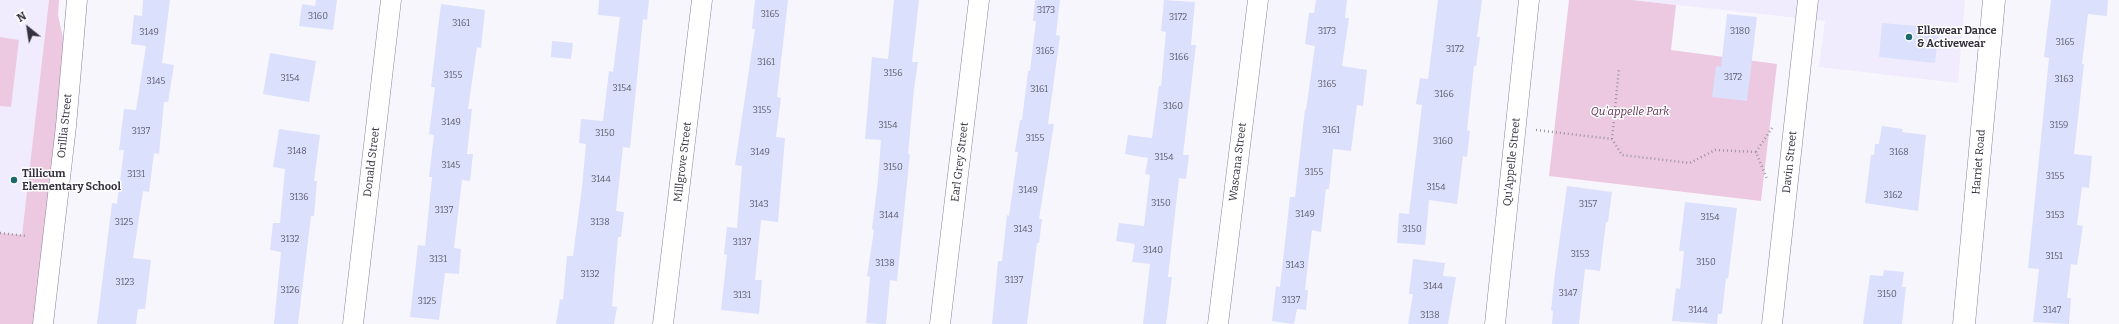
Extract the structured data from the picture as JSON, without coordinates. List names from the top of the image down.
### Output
{
  "streets": {
    "main road": ["Harriet Road"],
    "street": [
      "Orillia Street",
      "Donald Street",
      "Millgrove Street",
      "Earl Grey Street",
      "Wascana Street",
      "Qu'Appelle Street",
      "Davin Street"
    ]
  },
  "parks": ["Qu'appelle Park"],
  "places": ["Ellswear Dance & Activewear", "Tillicum Elementary School"],
  "house_numbers": [
    "3173",
    "3165",
    "3160",
    "3172",
    "3161",
    "3173",
    "3180",
    "3149",
    "3165",
    "3172",
    "3165",
    "3166",
    "3161",
    "3156",
    "3155",
    "3172",
    "3154",
    "3163",
    "3145",
    "3165",
    "3154",
    "3161",
    "3166",
    "3160",
    "3155",
    "3149",
    "3154",
    "3159",
    "3161",
    "3137",
    "3150",
    "3155",
    "3160",
    "3148",
    "3149",
    "3168",
    "3154",
    "3145",
    "3150",
    "3155",
    "3131",
    "3155",
    "3144",
    "3154",
    "3149",
    "3162",
    "3136",
    "3150",
    "3143",
    "3157",
    "3137",
    "3149",
    "3144",
    "3153",
    "3154",
    "3125",
    "3138",
    "3143",
    "3150",
    "3132",
    "3137",
    "3140",
    "3153",
    "3151",
    "3131",
    "3150",
    "3138",
    "3143",
    "3132",
    "3137",
    "3123",
    "3144",
    "3126",
    "3147",
    "3150",
    "3131",
    "3137",
    "3125",
    "3144",
    "3147",
    "3138"
  ],
  "north": "top left"
}
